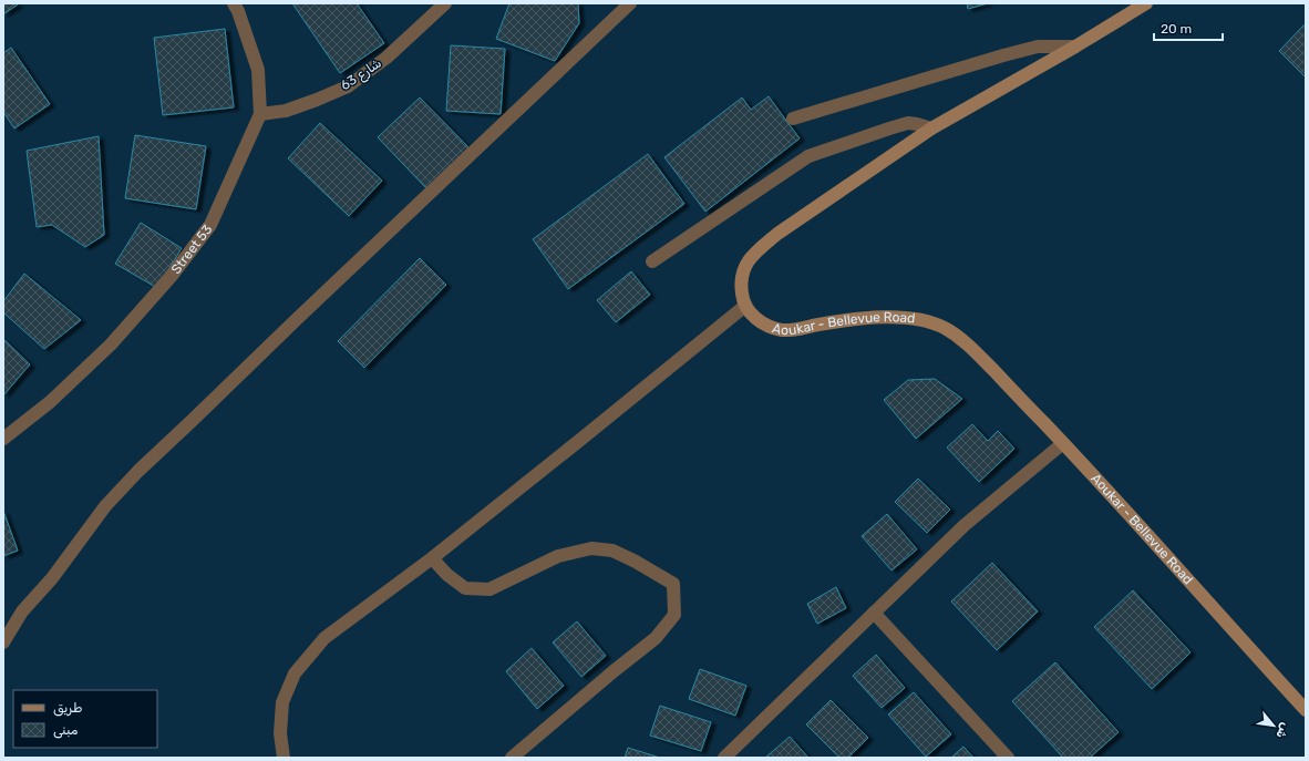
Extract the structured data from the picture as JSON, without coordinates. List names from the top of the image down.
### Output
{
  "streets": {
    "street": ["شارع 63", "Street 53", "Aoukar - Bellevue Road"]
  },
  "crossings": [
    ["شارع 63", "Street 53"]
  ],
  "legend": ["طريق", "مبنى"],
  "scale_bar": "20 m",
  "north": "bottom right"
}
